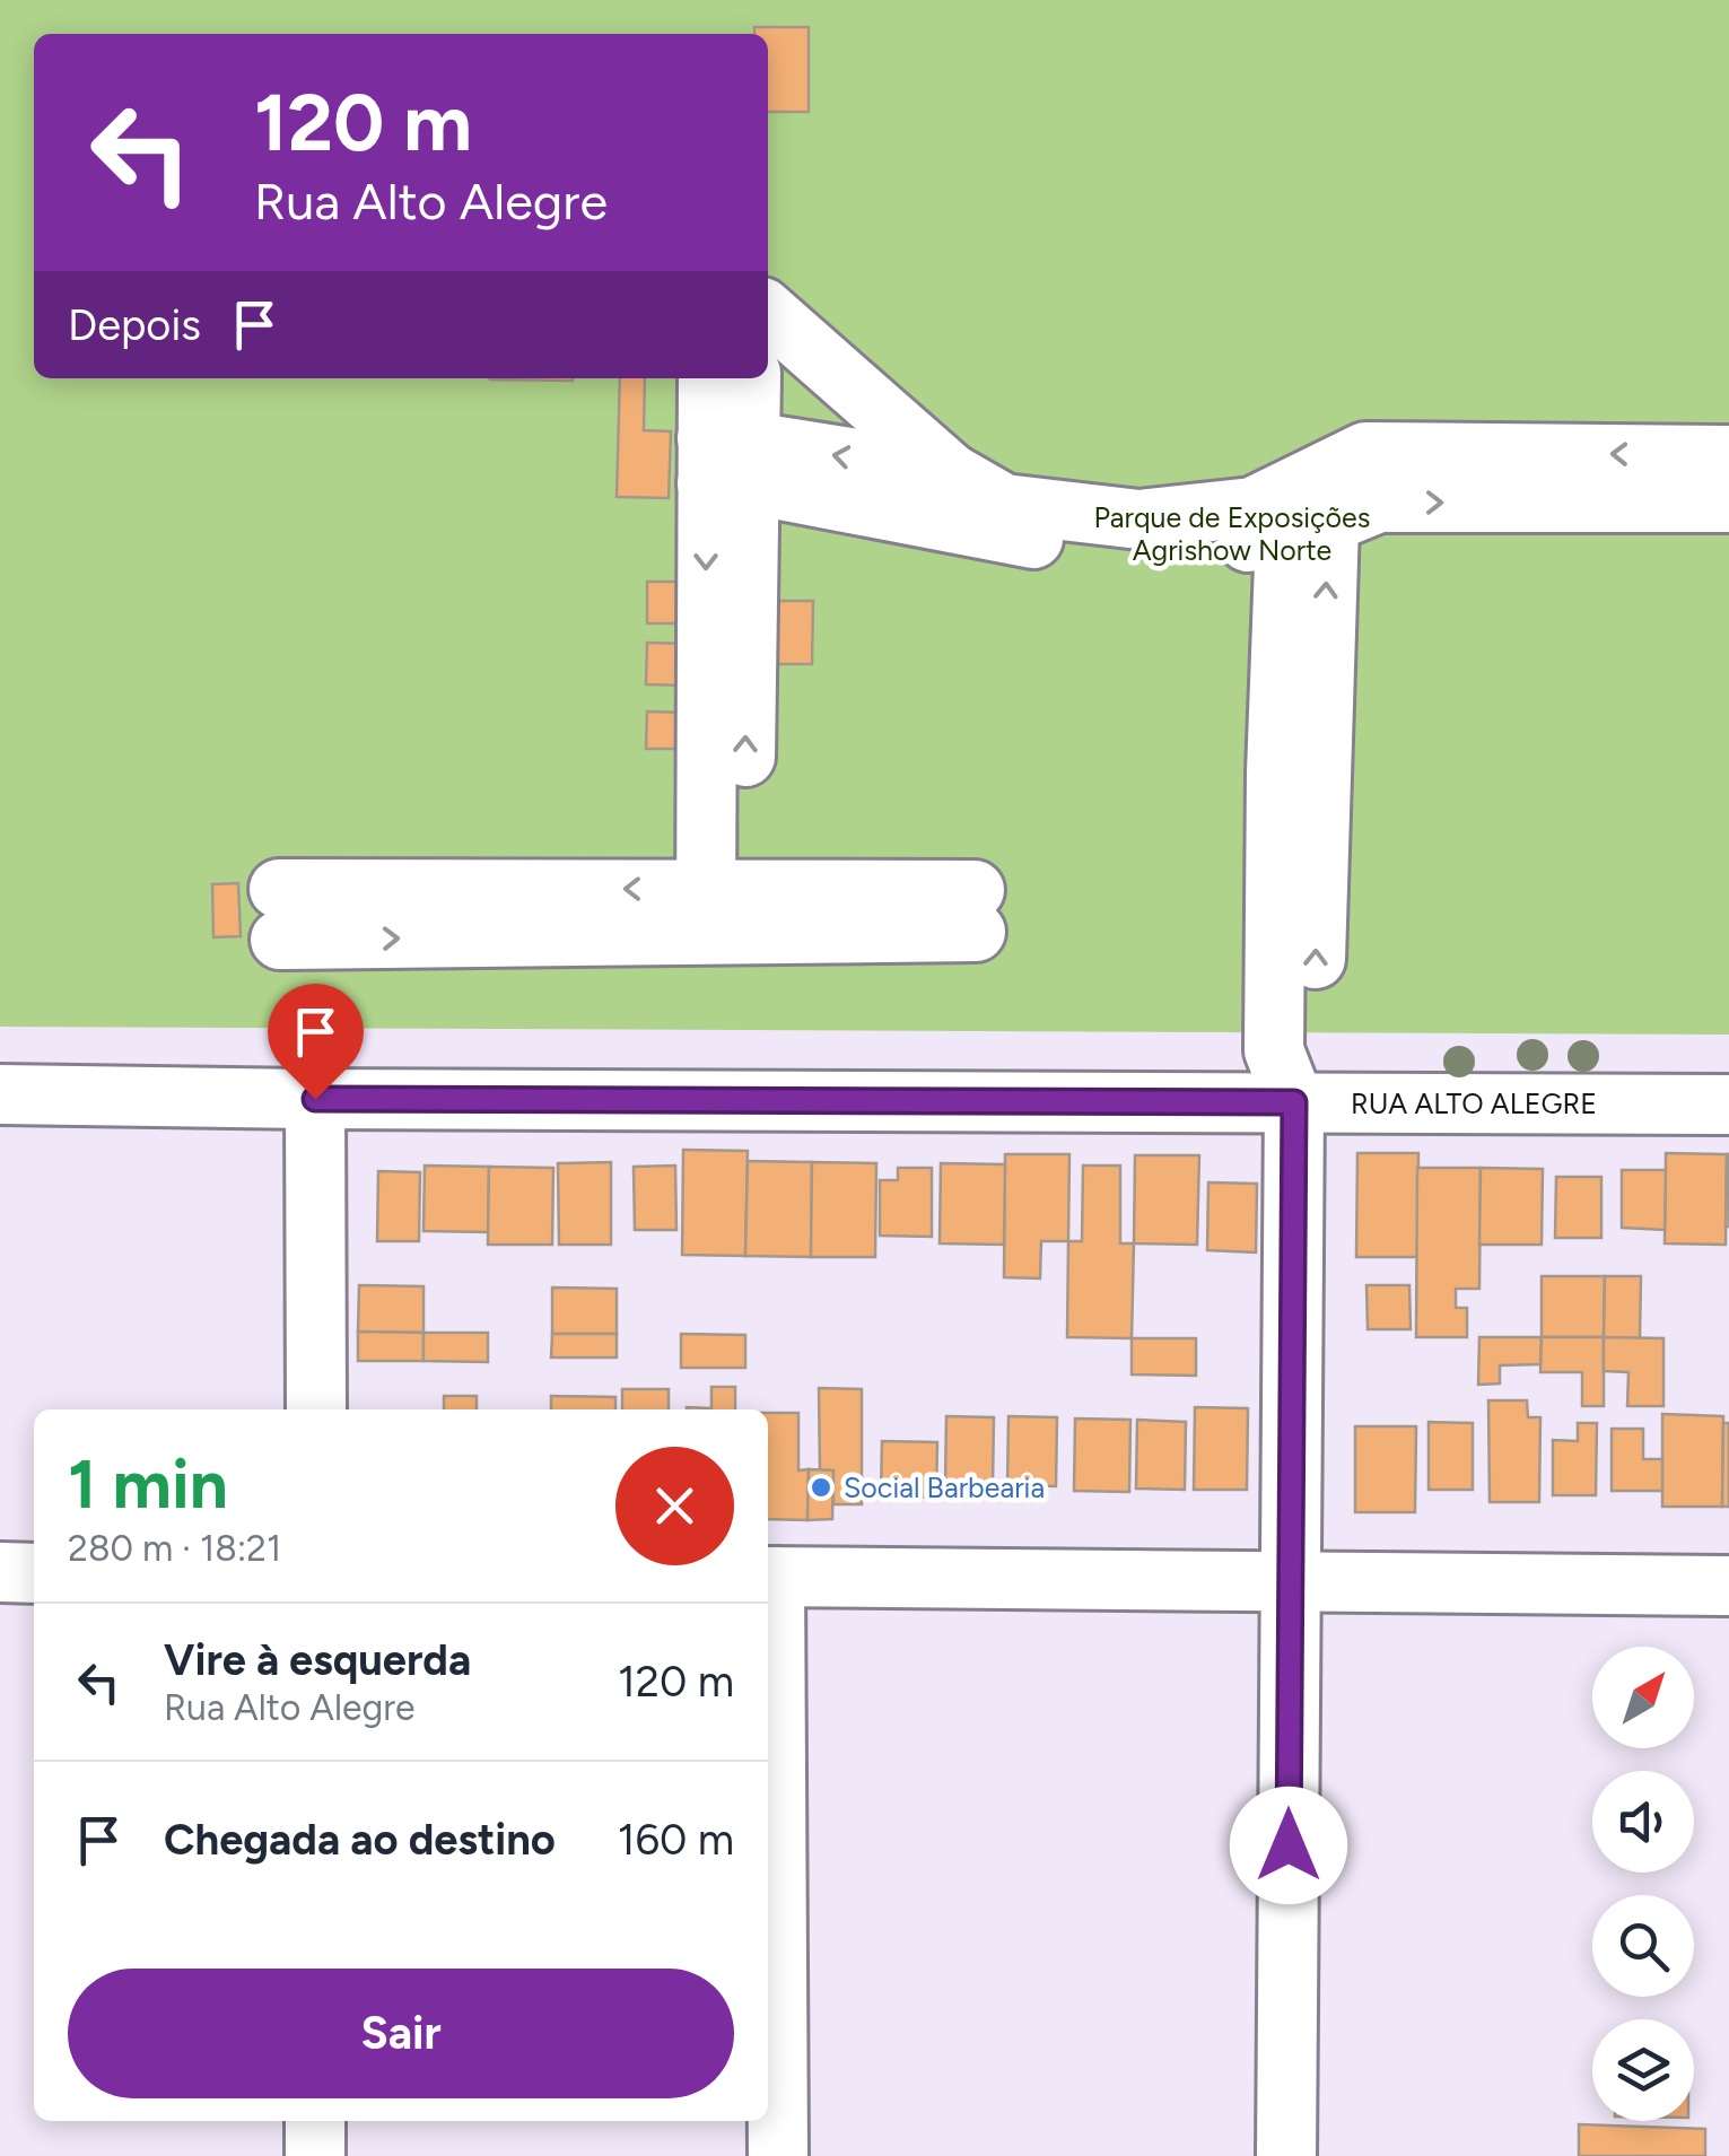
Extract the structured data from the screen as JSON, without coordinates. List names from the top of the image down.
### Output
{
  "streets": {
    "street": ["RUA ALTO ALEGRE"]
  },
  "parks": ["Parque de Exposições Agrishow Norte"],
  "places": ["Social Barbearia"],
  "north": "top right",
  "page": {
    "turn": ["120 m", "Rua Alto Alegre"],
    "then": "Depois",
    "heading": ["1 min", "280 m · 18:21"],
    "list": [
      {
        "name": "Vire à esquerda",
        "note": "Rua Alto Alegre",
        "value": "120 m"
      },
      {
        "name": "Chegada ao destino",
        "value": "160 m"
      }
    ],
    "buttons": "Sair"
  }
}
